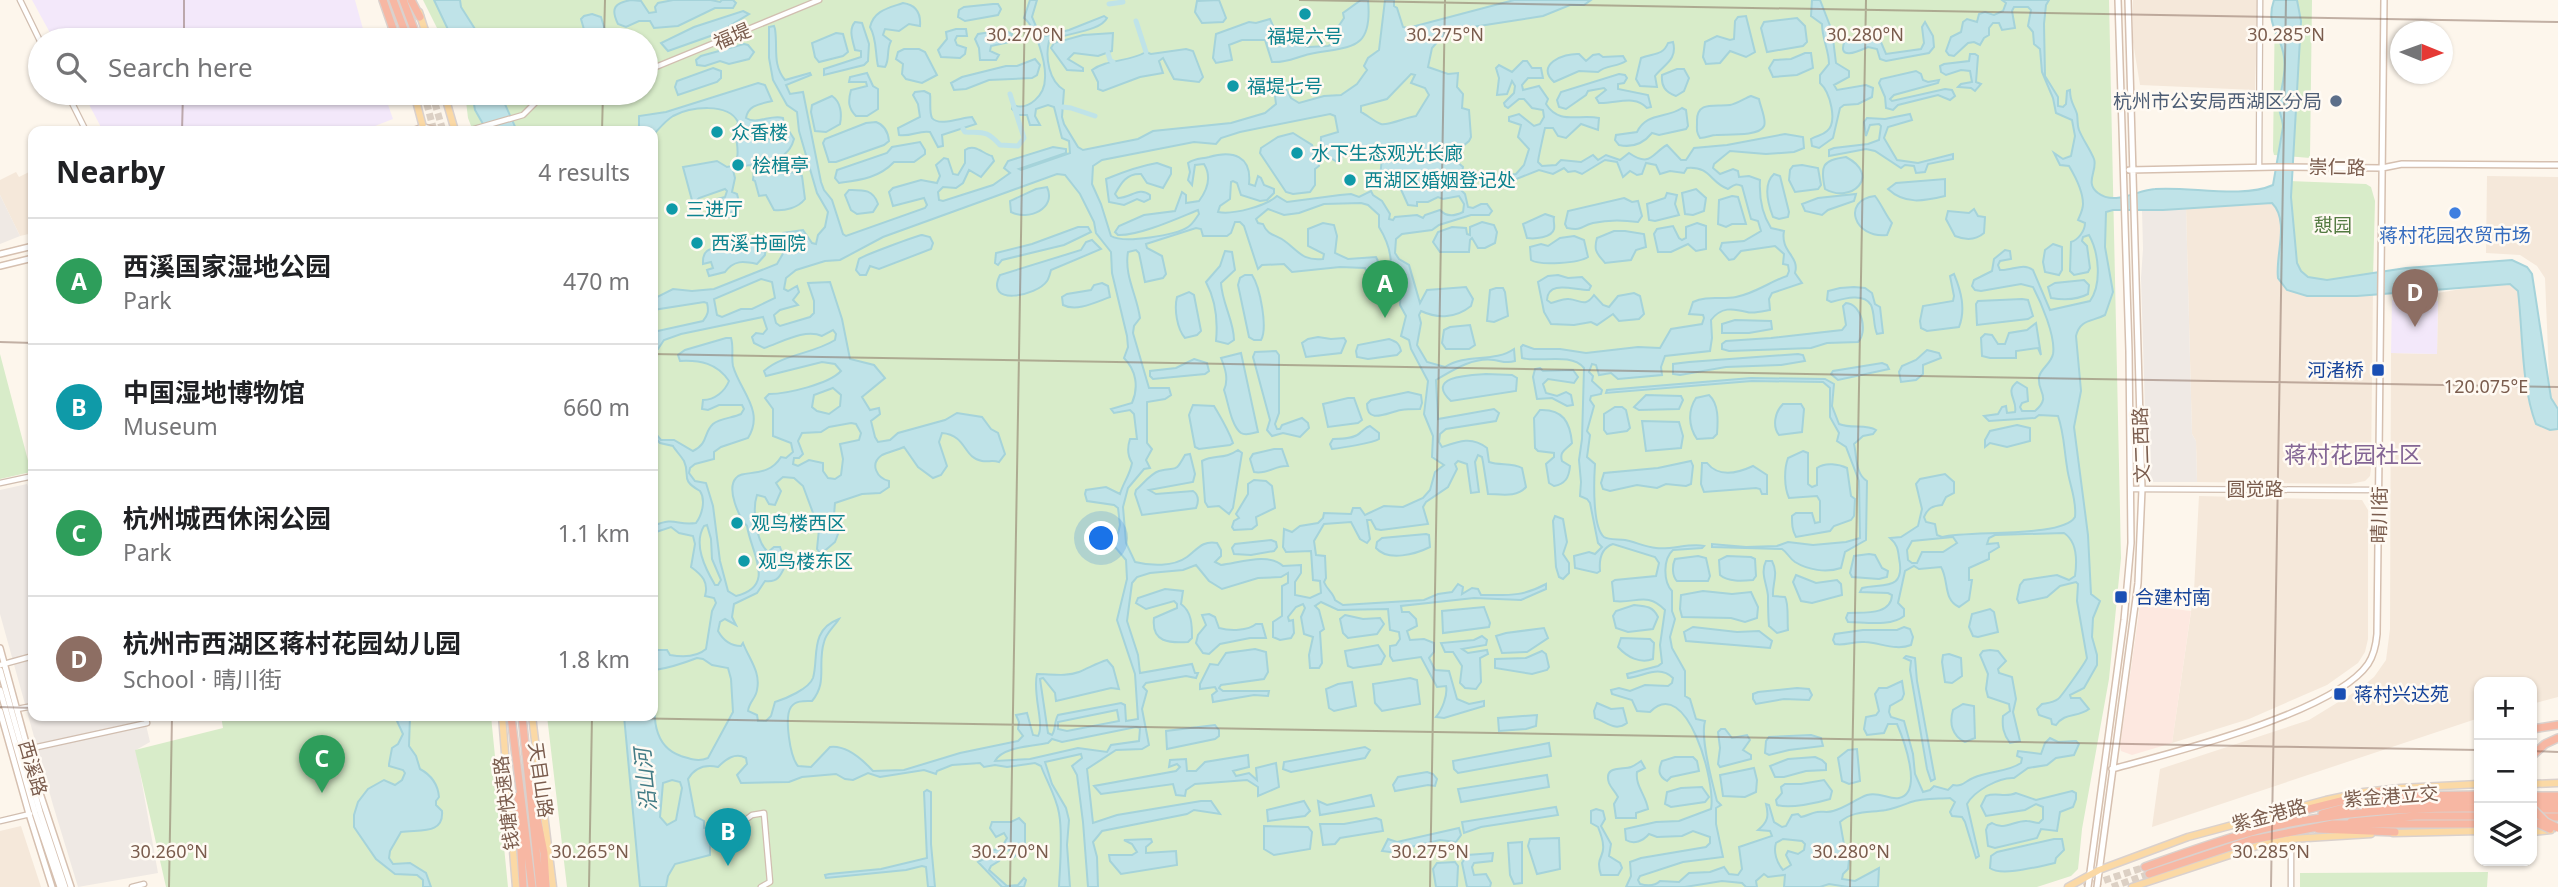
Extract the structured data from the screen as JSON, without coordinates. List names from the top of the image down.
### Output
{
  "streets": {
    "highway": ["紫金港立交", "钱塘快速路"],
    "main road": [
      "崇仁路",
      "文二西路",
      "晴川街",
      "西溪路",
      "天目山路",
      "紫金港路"
    ],
    "street": ["福堤", "圆觉路"]
  },
  "crossings": [
    ["崇仁路", "文二西路"],
    ["崇仁路", "晴川街"],
    ["文二西路", "圆觉路"],
    ["文二西路", "晴川街"],
    ["文二西路", "紫金港路"],
    ["圆觉路", "晴川街"]
  ],
  "districts": ["蒋村花园社区"],
  "water": ["沿山河"],
  "parks": ["憇园"],
  "places": {
    "other": [
      "福堤六号",
      "福堤七号",
      "杭州市公安局西湖区分局",
      "众香楼",
      "水下生态观光长廊",
      "桧楫亭",
      "西湖区婚姻登记处",
      "三进厅",
      "蒋村花园农贸市场",
      "西溪书画院",
      "观鸟楼西区",
      "观鸟楼东区"
    ],
    "transit": ["河渚桥", "合建村南", "蒋村兴达苑"]
  },
  "north": "right",
  "page": {
    "search": "Search here",
    "heading": ["Nearby", "4 results"],
    "list": [
      {
        "mark": "A",
        "name": "西溪国家湿地公园",
        "note": "Park",
        "value": "470 m"
      },
      {
        "mark": "B",
        "name": "中国湿地博物馆",
        "note": "Museum",
        "value": "660 m"
      },
      {
        "mark": "C",
        "name": "杭州城西休闲公园",
        "note": "Park",
        "value": "1.1 km"
      },
      {
        "mark": "D",
        "name": "杭州市西湖区蒋村花园幼儿园",
        "note": "School · 晴川街",
        "value": "1.8 km"
      }
    ],
    "pins": [
      "A",
      "D",
      "C",
      "B"
    ],
    "map_buttons": ["+", "−"]
  },
  "coordinates": [
    "30.270°N",
    "30.275°N",
    "30.280°N",
    "30.285°N",
    "120.075°E",
    "30.260°N",
    "30.265°N"
  ]
}
